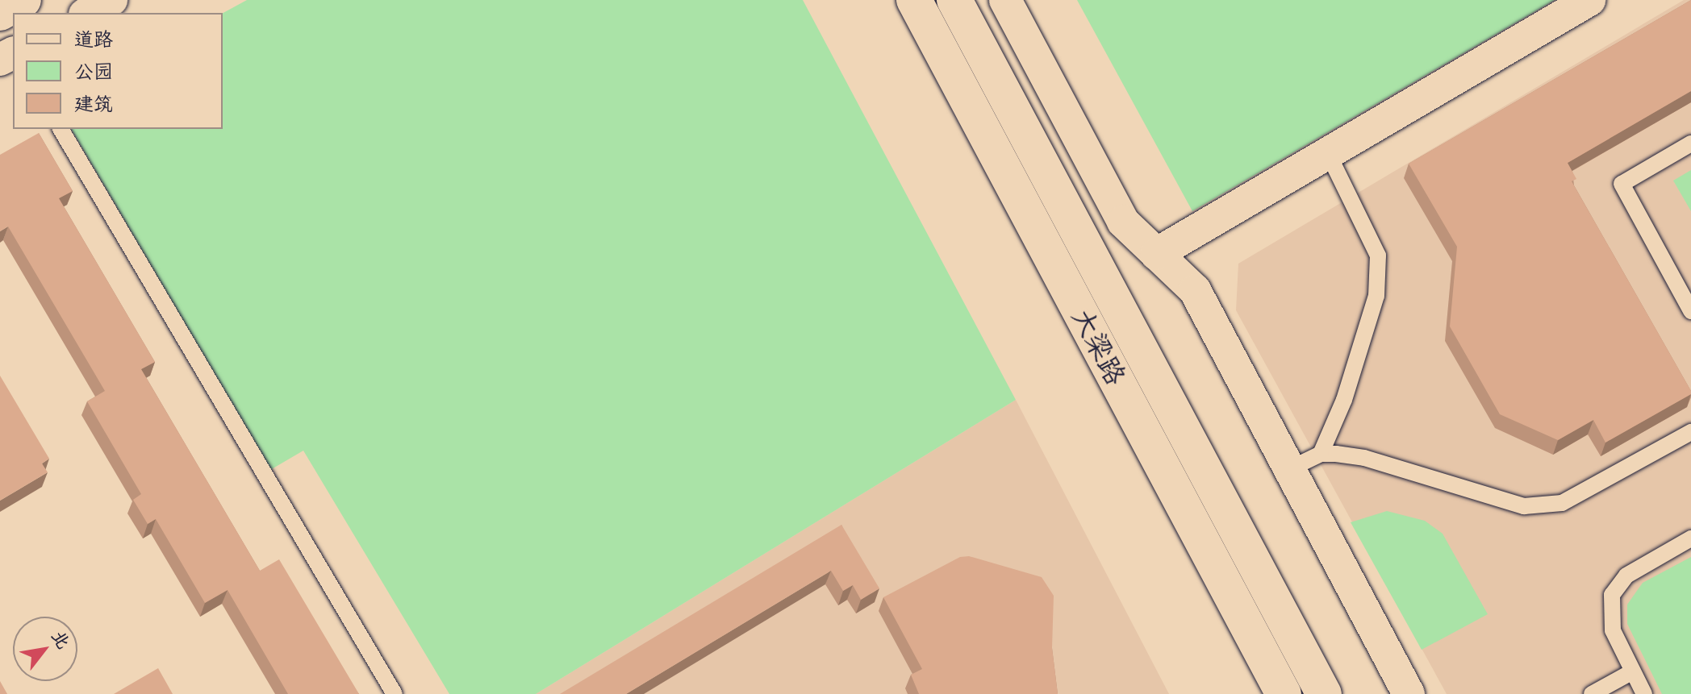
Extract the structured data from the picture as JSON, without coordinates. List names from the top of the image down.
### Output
{
  "streets": {
    "main road": ["大梁路"]
  },
  "legend": ["道路", "公园", "建筑"],
  "north": "top right"
}
